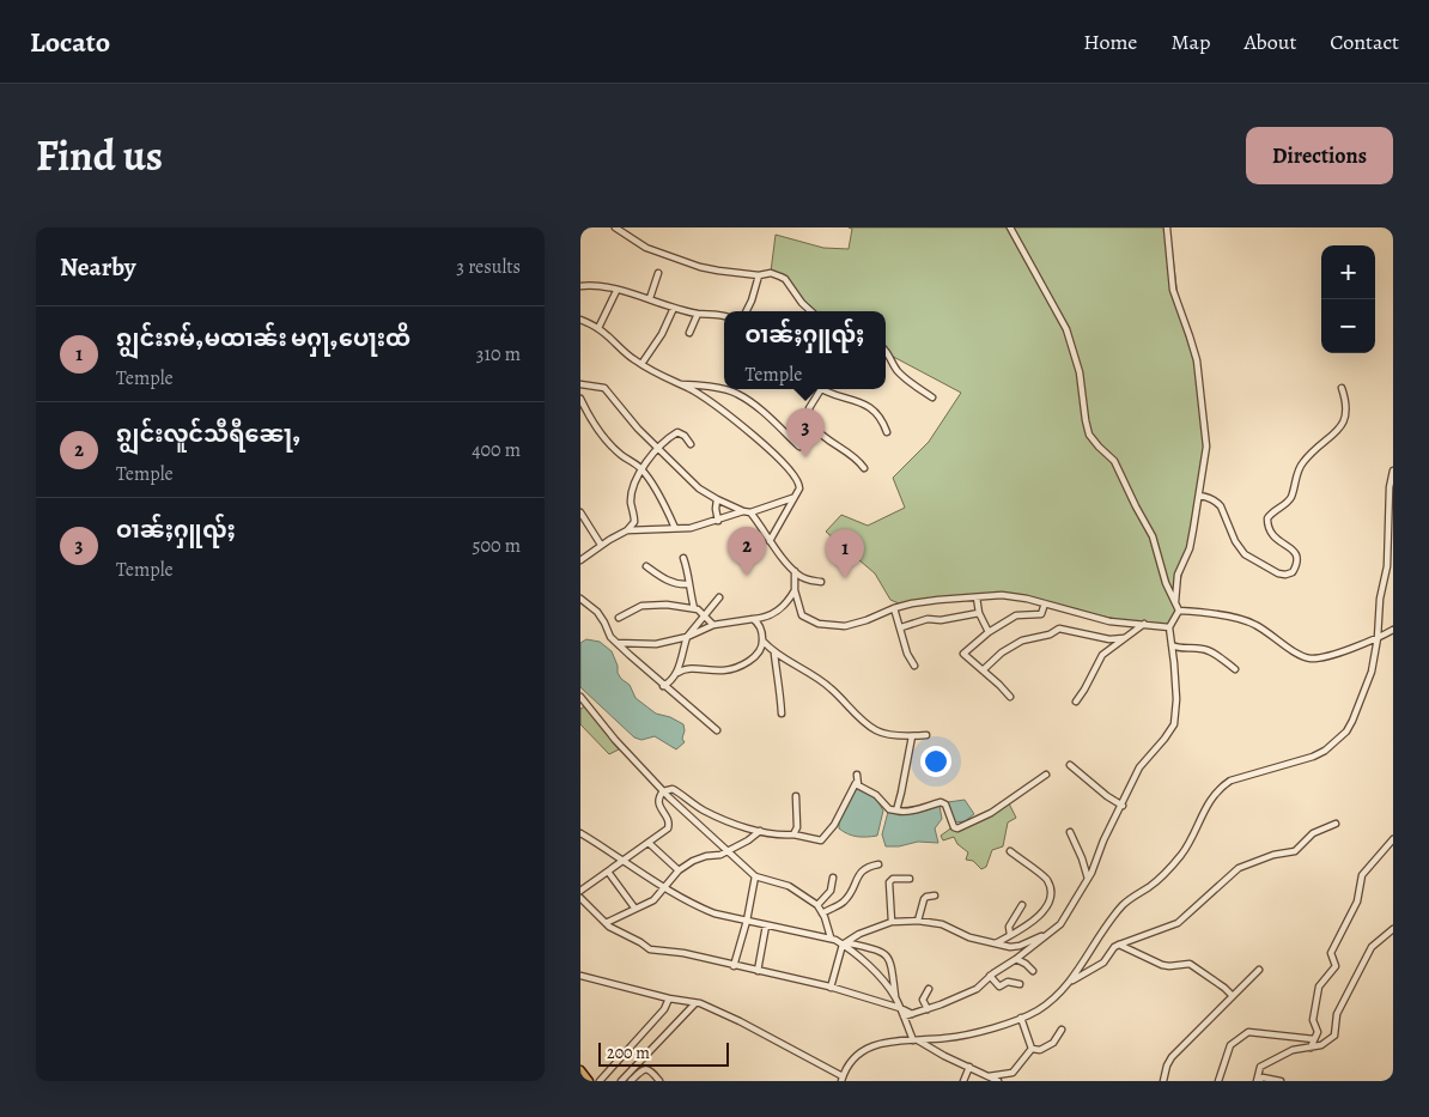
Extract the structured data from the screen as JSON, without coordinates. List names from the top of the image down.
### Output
{
  "scale_bar": "200 m",
  "page": {
    "header": "Locato",
    "nav": [
      "Home",
      "Map",
      "About",
      "Contact"
    ],
    "title": "Find us",
    "buttons": "Directions",
    "heading": ["Nearby", "3 results"],
    "map_buttons": ["+", "−"],
    "list": [
      {
        "mark": "1",
        "name": "ၵျွင်းၵမ်ႇမထၢၼ်း မႁႃႇပေႃးထိ",
        "note": "Temple",
        "value": "310 m"
      },
      {
        "mark": "2",
        "name": "ၵျွင်းလူင်သီရီၼေႃႇ",
        "note": "Temple",
        "value": "400 m"
      },
      {
        "mark": "3",
        "name": "ဝၢၼ်ႈႁူၺ်ႈ",
        "note": "Temple",
        "value": "500 m"
      }
    ],
    "popup": ["ဝၢၼ်ႈႁူၺ်ႈ", "Temple"],
    "pins": ["3", "2", "1"],
    "scale": "200 m"
  }
}
